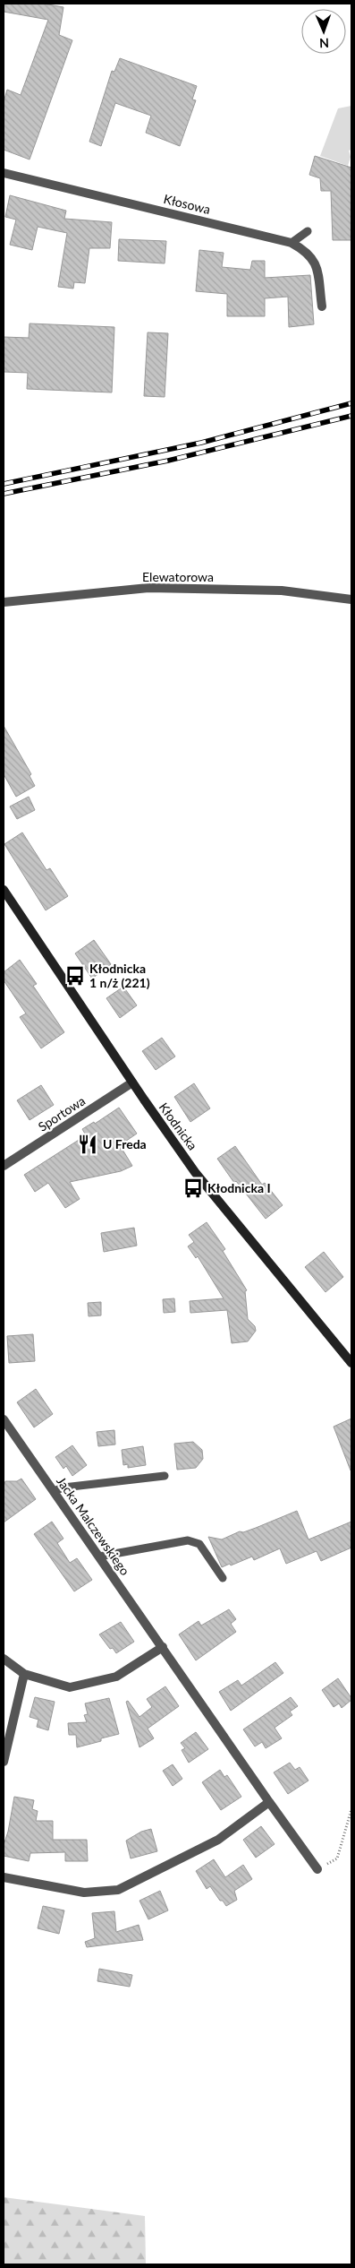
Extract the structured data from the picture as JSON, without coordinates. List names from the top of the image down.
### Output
{
  "streets": {
    "main road": ["Kłodnicka"],
    "street": [
      "Kłosowa",
      "Elewatorowa",
      "Sportowa",
      "Jacka Malczewskiego"
    ]
  },
  "crossings": [
    ["Sportowa", "Kłodnicka"]
  ],
  "places": {
    "bus stop": ["Kłodnicka 1 n/ż (221)", "Kłodnicka I"],
    "restaurant": ["U Freda"]
  },
  "north": "bottom"
}
